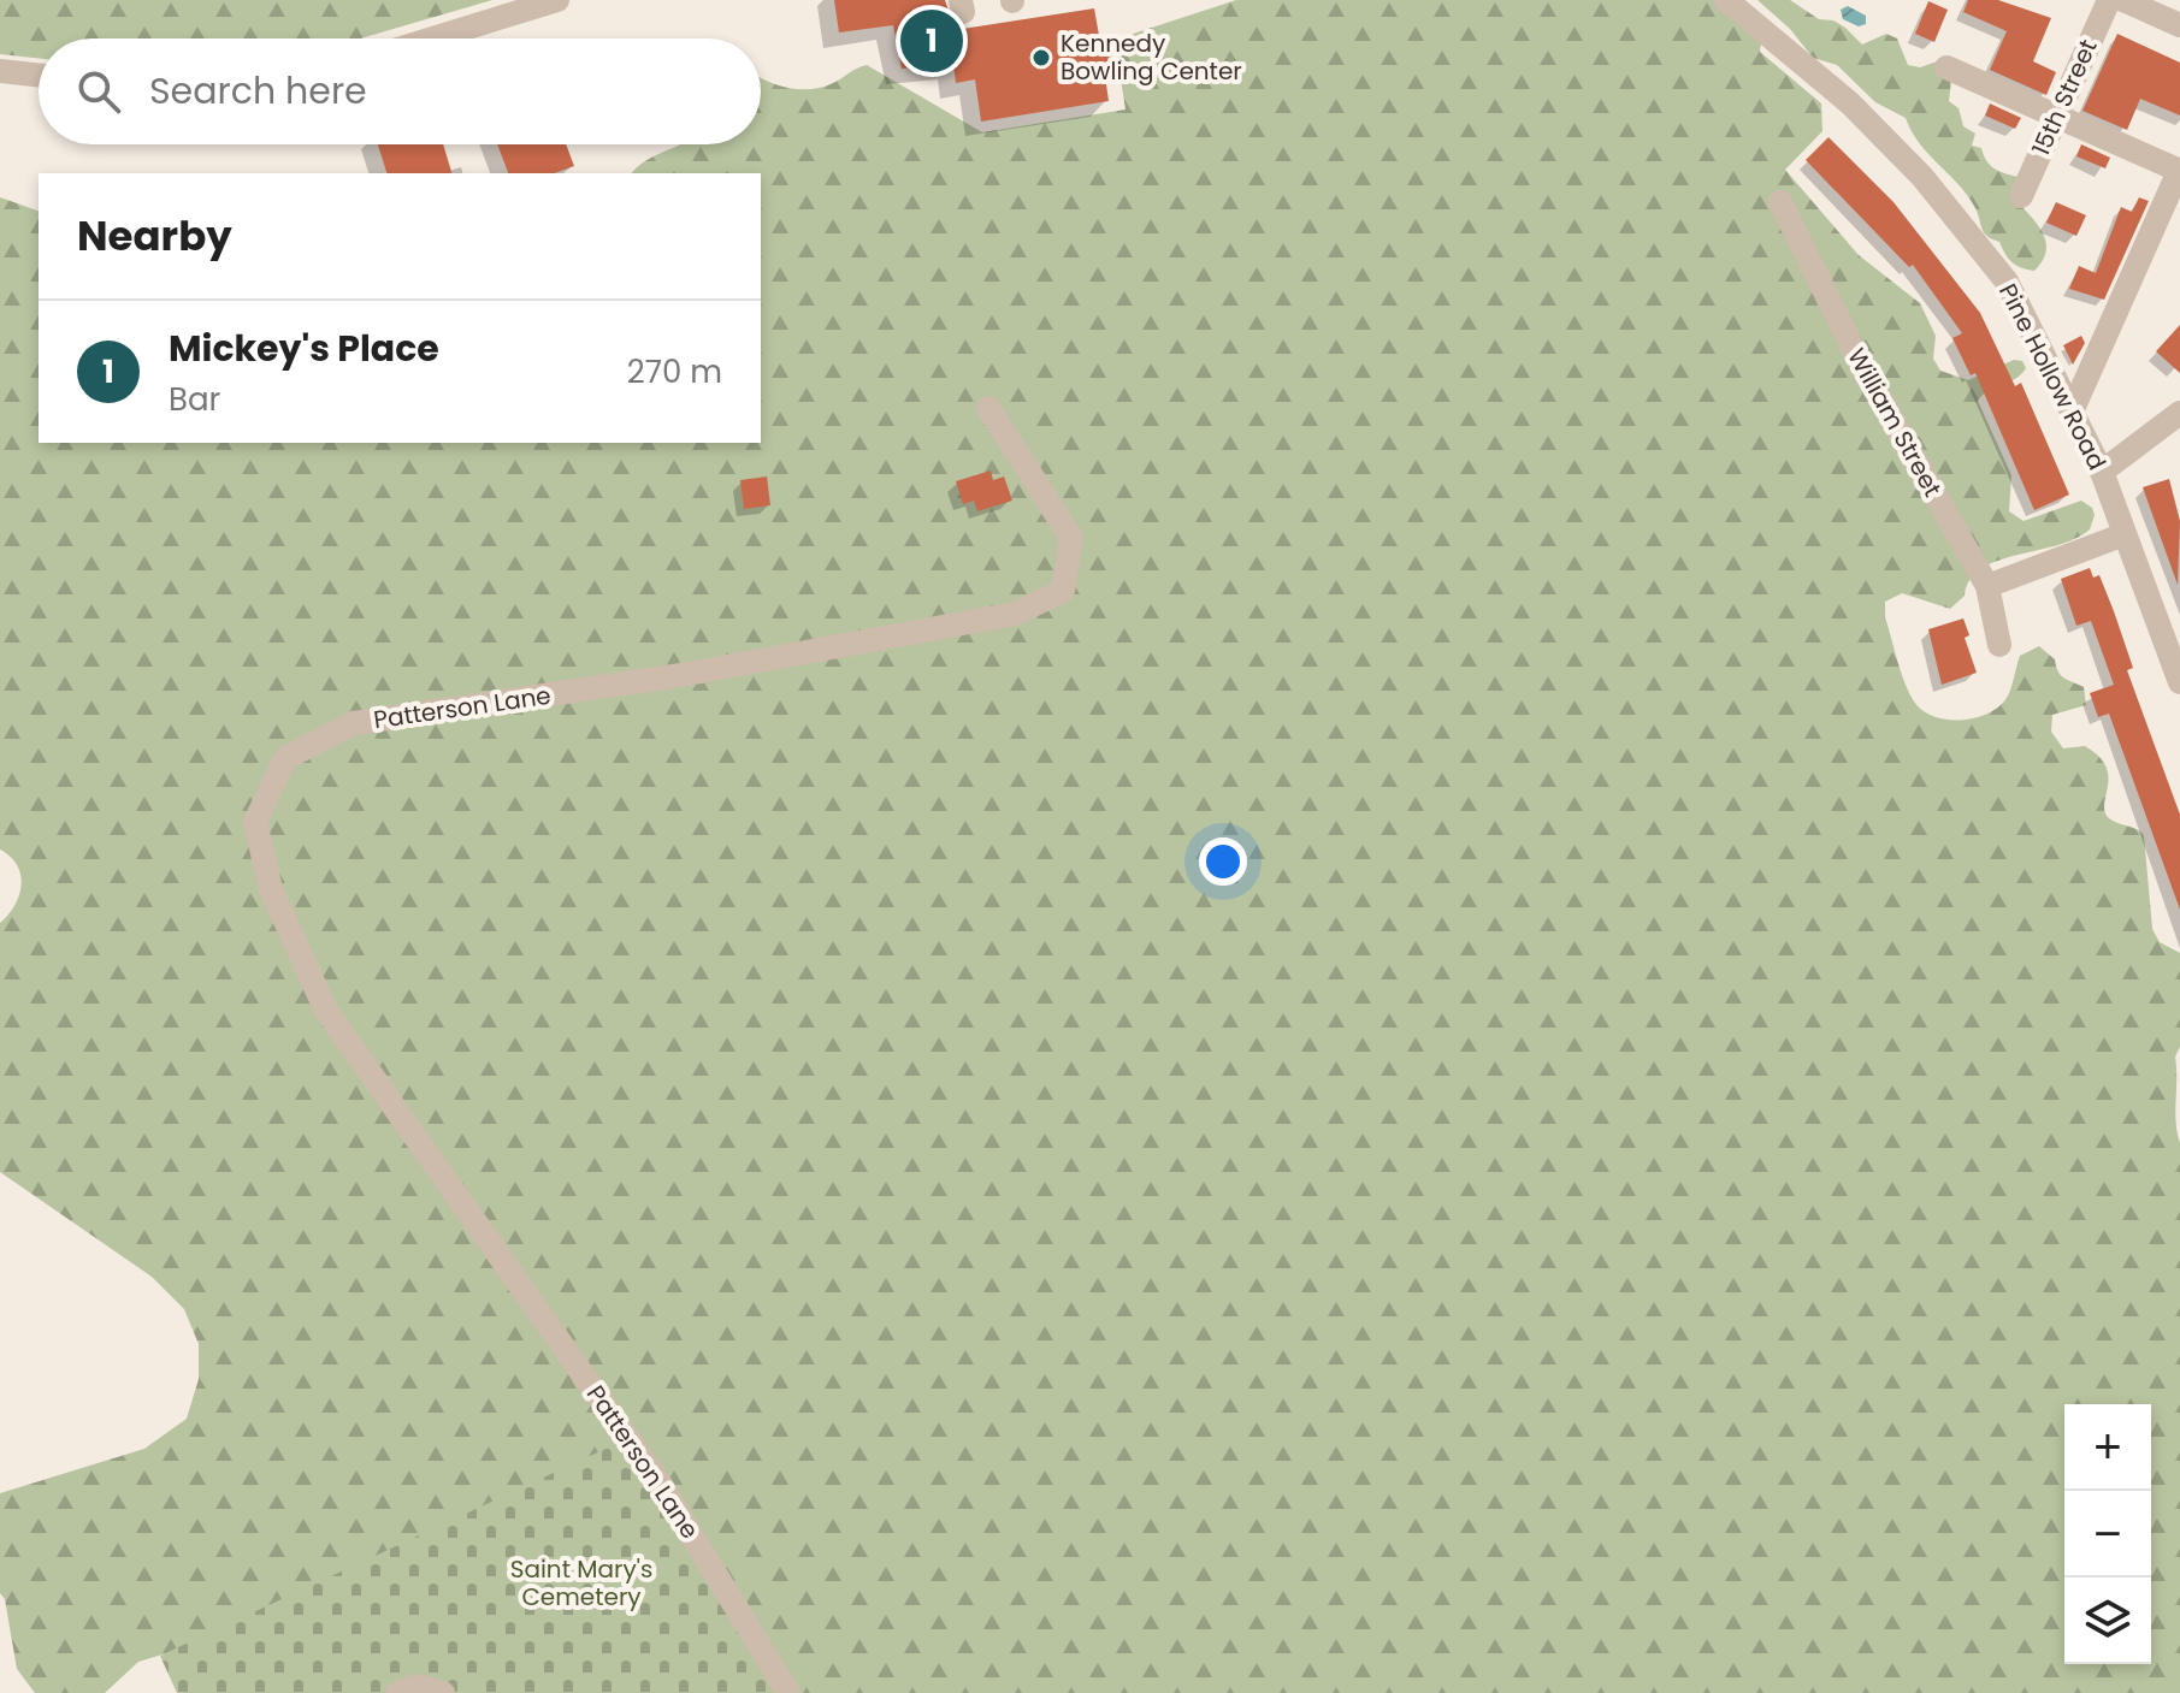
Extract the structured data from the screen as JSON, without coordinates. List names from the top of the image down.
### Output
{
  "streets": {
    "street": [
      "15th Street",
      "Pine Hollow Road",
      "William Street",
      "Patterson Lane"
    ]
  },
  "parks": ["Saint Mary's Cemetery"],
  "places": ["Kennedy Bowling Center"],
  "page": {
    "pins": "1",
    "search": "Search here",
    "heading": "Nearby",
    "list": [
      {
        "mark": "1",
        "name": "Mickey's Place",
        "note": "Bar",
        "value": "270 m"
      }
    ],
    "map_buttons": ["+", "−"]
  }
}
